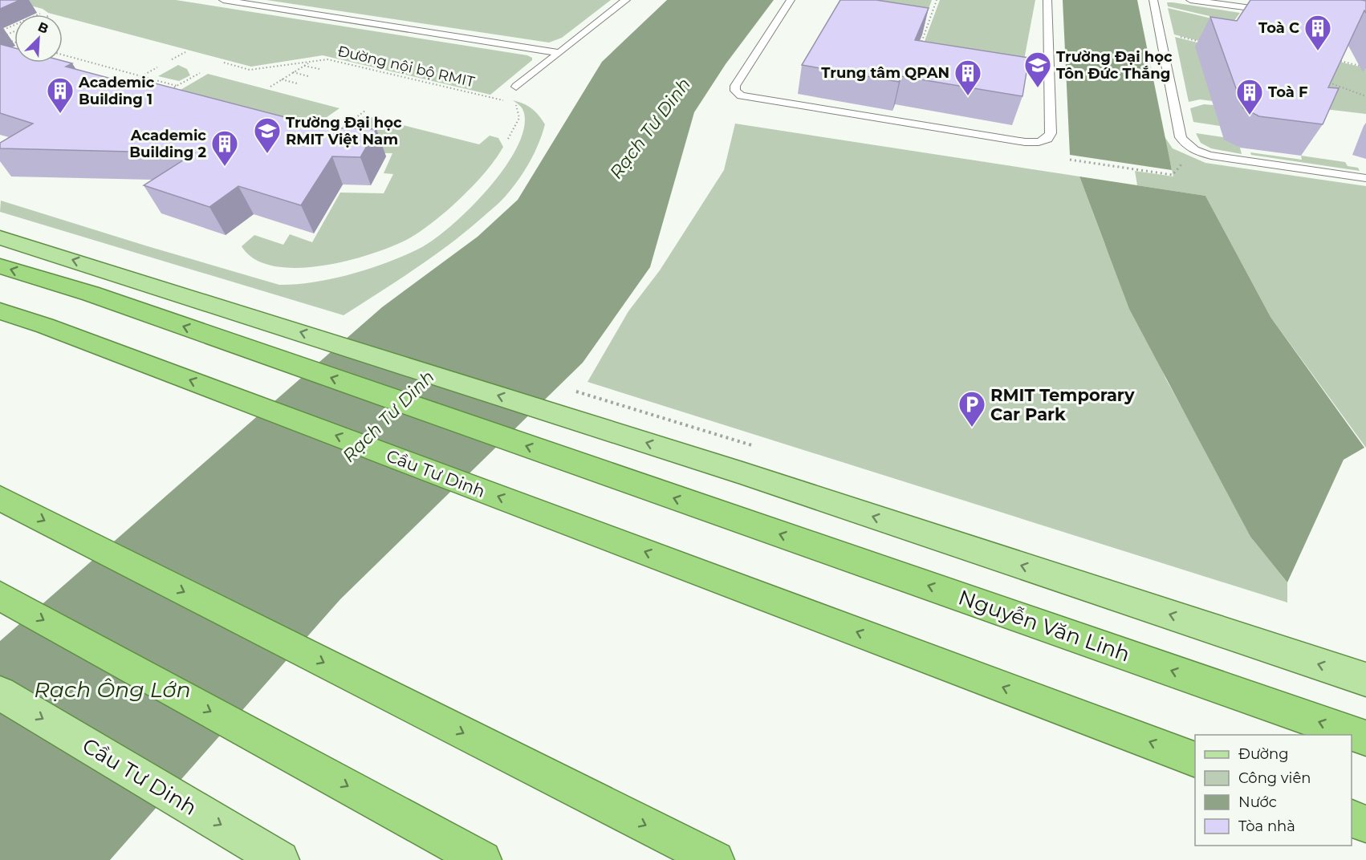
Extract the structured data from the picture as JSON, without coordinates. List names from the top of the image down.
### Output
{
  "streets": {
    "highway": ["Cầu Tư Dinh", "Nguyễn Văn Linh"],
    "path": ["Đường nội bộ RMIT"]
  },
  "one_way": ["Nguyễn Văn Linh"],
  "water": ["Rạch Tư Dinh", "Rạch Ông Lớn"],
  "places": {
    "building": [
      "Toà C",
      "Trung tâm QPAN",
      "Academic Building 1",
      "Toà F",
      "Academic Building 2"
    ],
    "school or university": ["Trường Đại học Tôn Đức Thắng", "Trường Đại học RMIT Việt Nam"],
    "parking": ["RMIT Temporary Car Park"]
  },
  "legend": [
    "Đường",
    "Công viên",
    "Nước",
    "Tòa nhà"
  ],
  "north": "top right"
}
